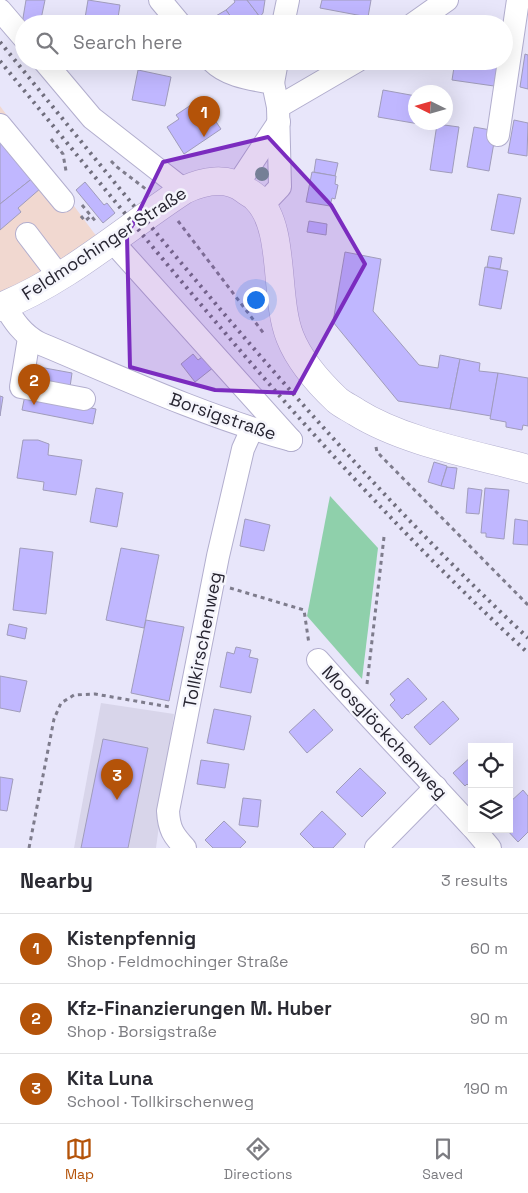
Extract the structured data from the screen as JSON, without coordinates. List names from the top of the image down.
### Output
{
  "streets": {
    "main road": ["Feldmochinger Straße"],
    "street": ["Borsigstraße", "Tollkirschenweg", "Moosglöckchenweg"]
  },
  "crossings": [
    ["Feldmochinger Straße", "Borsigstraße"],
    ["Borsigstraße", "Tollkirschenweg"]
  ],
  "north": "left",
  "page": {
    "search": "Search here",
    "pins": ["1", "2", "3"],
    "heading": ["Nearby", "3 results"],
    "list": [
      {
        "mark": "1",
        "name": "Kistenpfennig",
        "note": "Shop · Feldmochinger Straße",
        "value": "60 m"
      },
      {
        "mark": "2",
        "name": "Kfz-Finanzierungen M. Huber",
        "note": "Shop · Borsigstraße",
        "value": "90 m"
      },
      {
        "mark": "3",
        "name": "Kita Luna",
        "note": "School · Tollkirschenweg",
        "value": "190 m"
      }
    ],
    "nav": ["Map", "Directions", "Saved"]
  }
}
